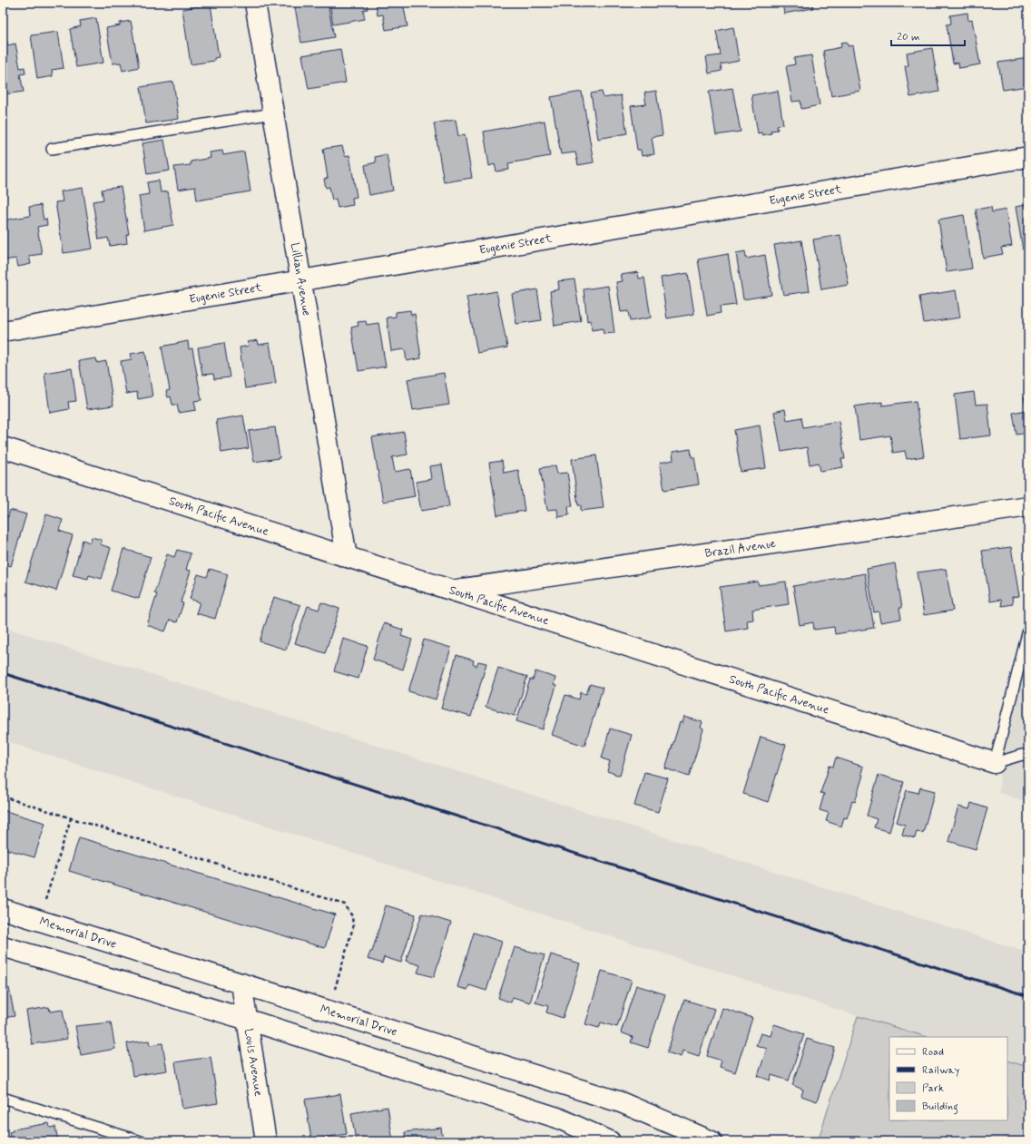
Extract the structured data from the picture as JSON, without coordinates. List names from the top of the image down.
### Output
{
  "streets": {
    "street": [
      "Eugenie Street",
      "Lillian Avenue",
      "South Pacific Avenue",
      "Brazil Avenue",
      "Memorial Drive",
      "Louis Avenue"
    ]
  },
  "crossings": [
    ["Eugenie Street", "Lillian Avenue"],
    ["Lillian Avenue", "South Pacific Avenue"],
    ["South Pacific Avenue", "Brazil Avenue"],
    ["Memorial Drive", "Louis Avenue"]
  ],
  "legend": [
    "Road",
    "Railway",
    "Park",
    "Building"
  ],
  "scale_bar": "20 m"
}
